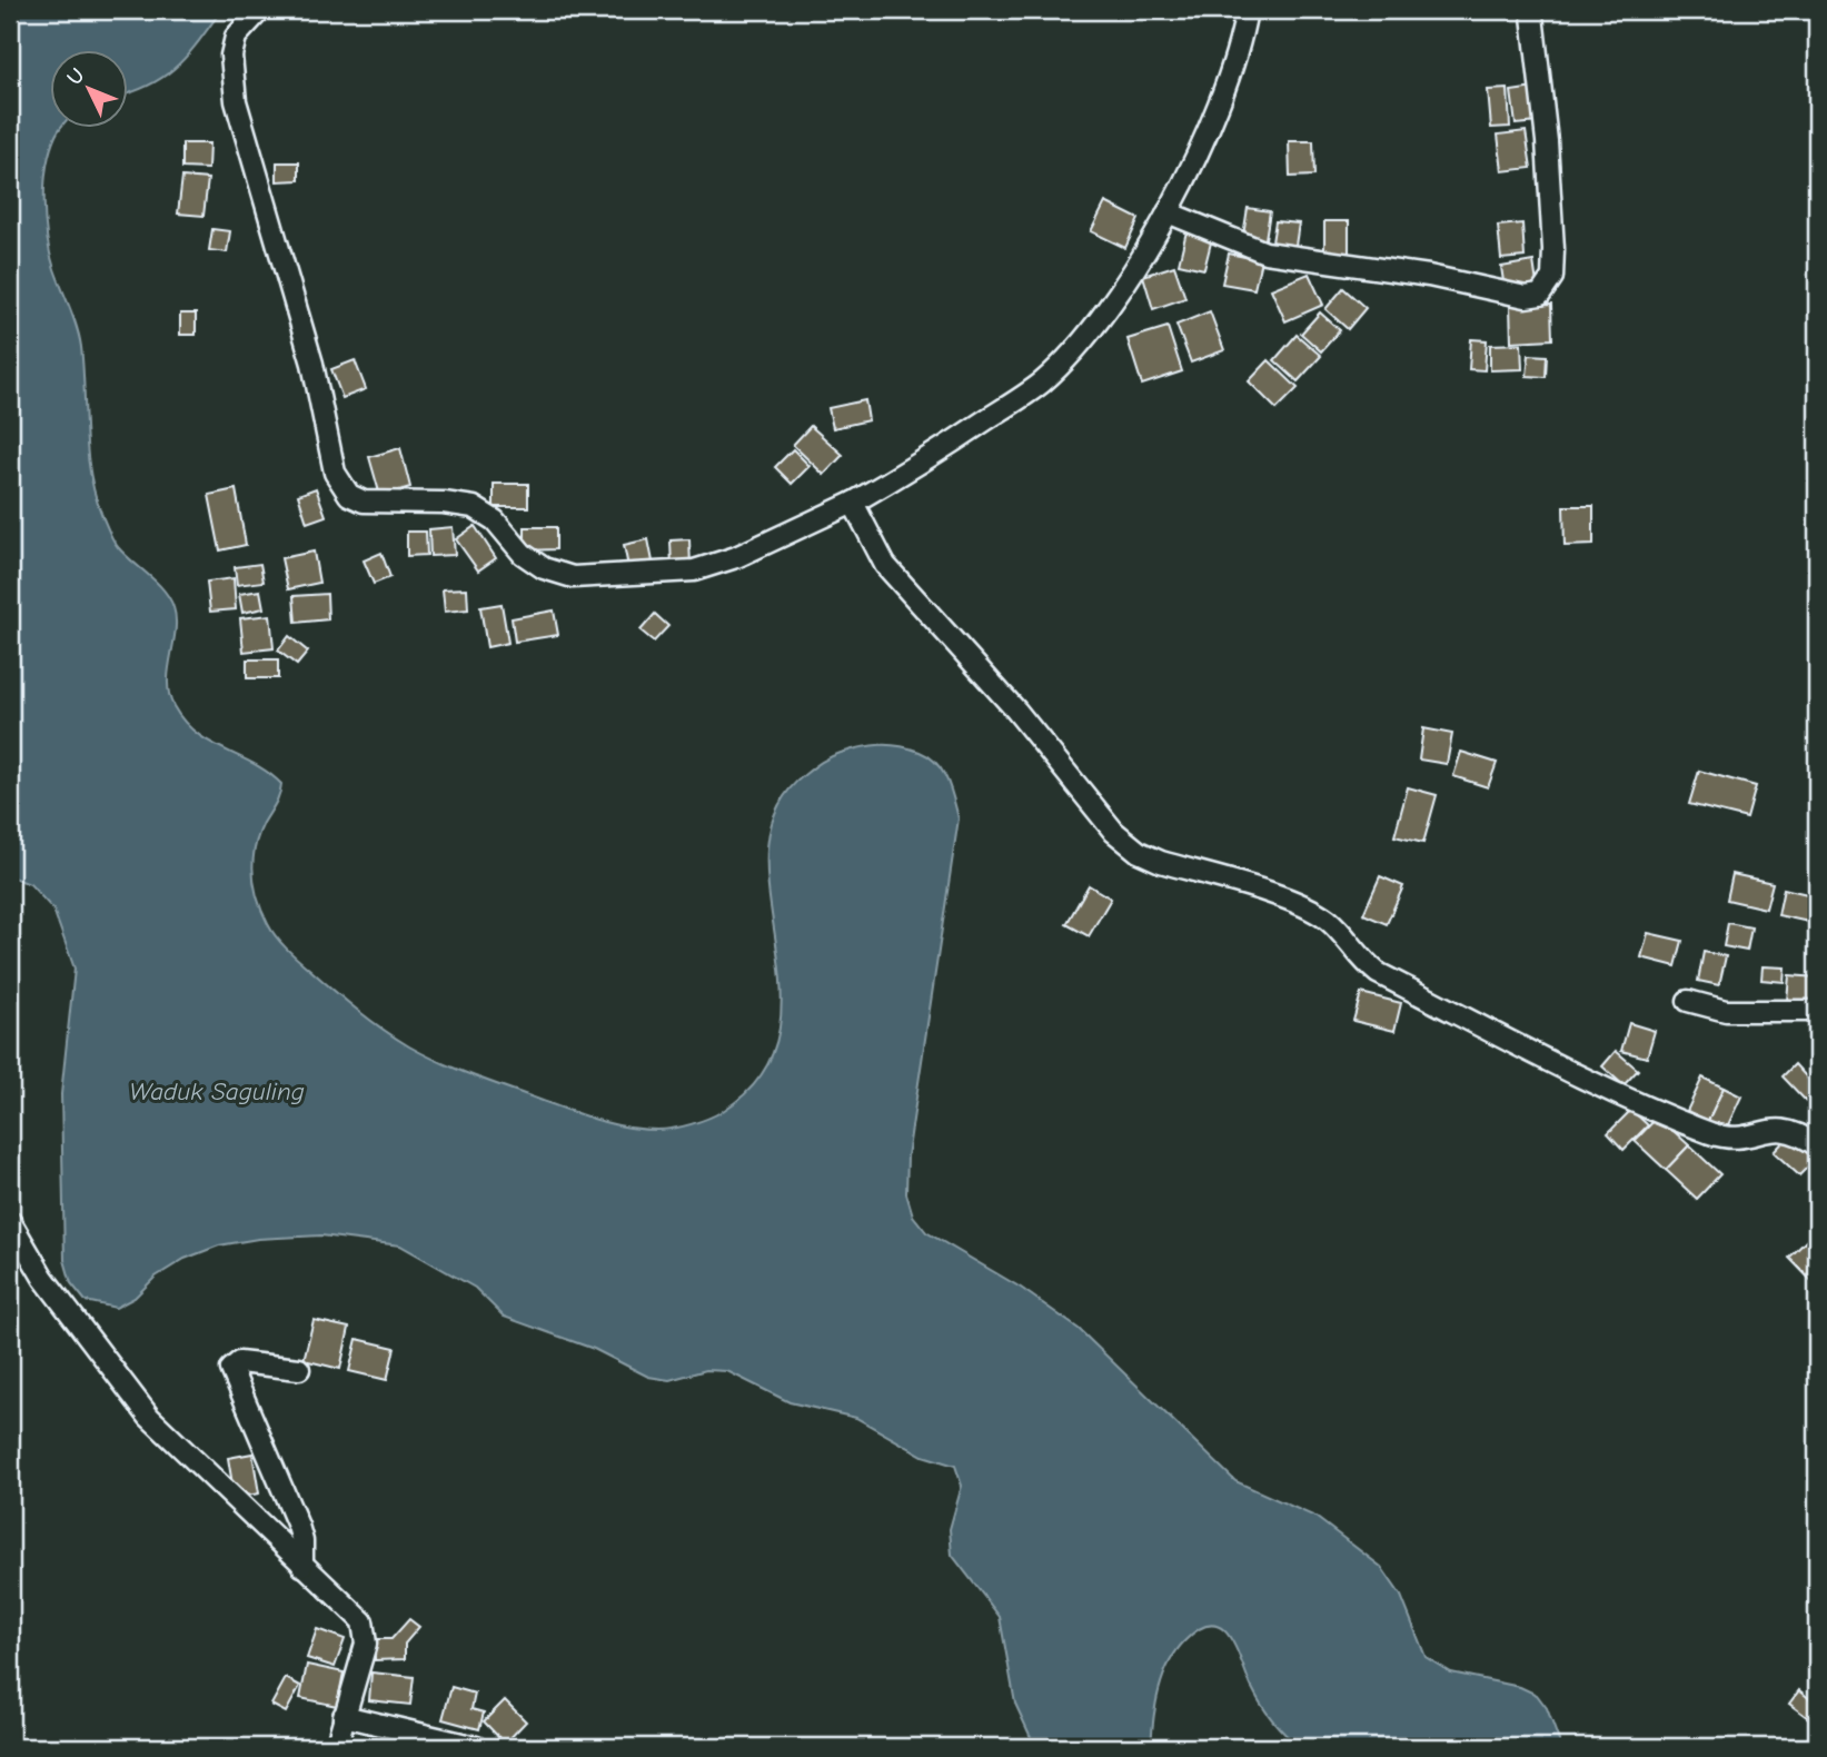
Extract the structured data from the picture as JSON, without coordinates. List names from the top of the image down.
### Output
{
  "water": ["Waduk Saguling"],
  "north": "top left"
}
